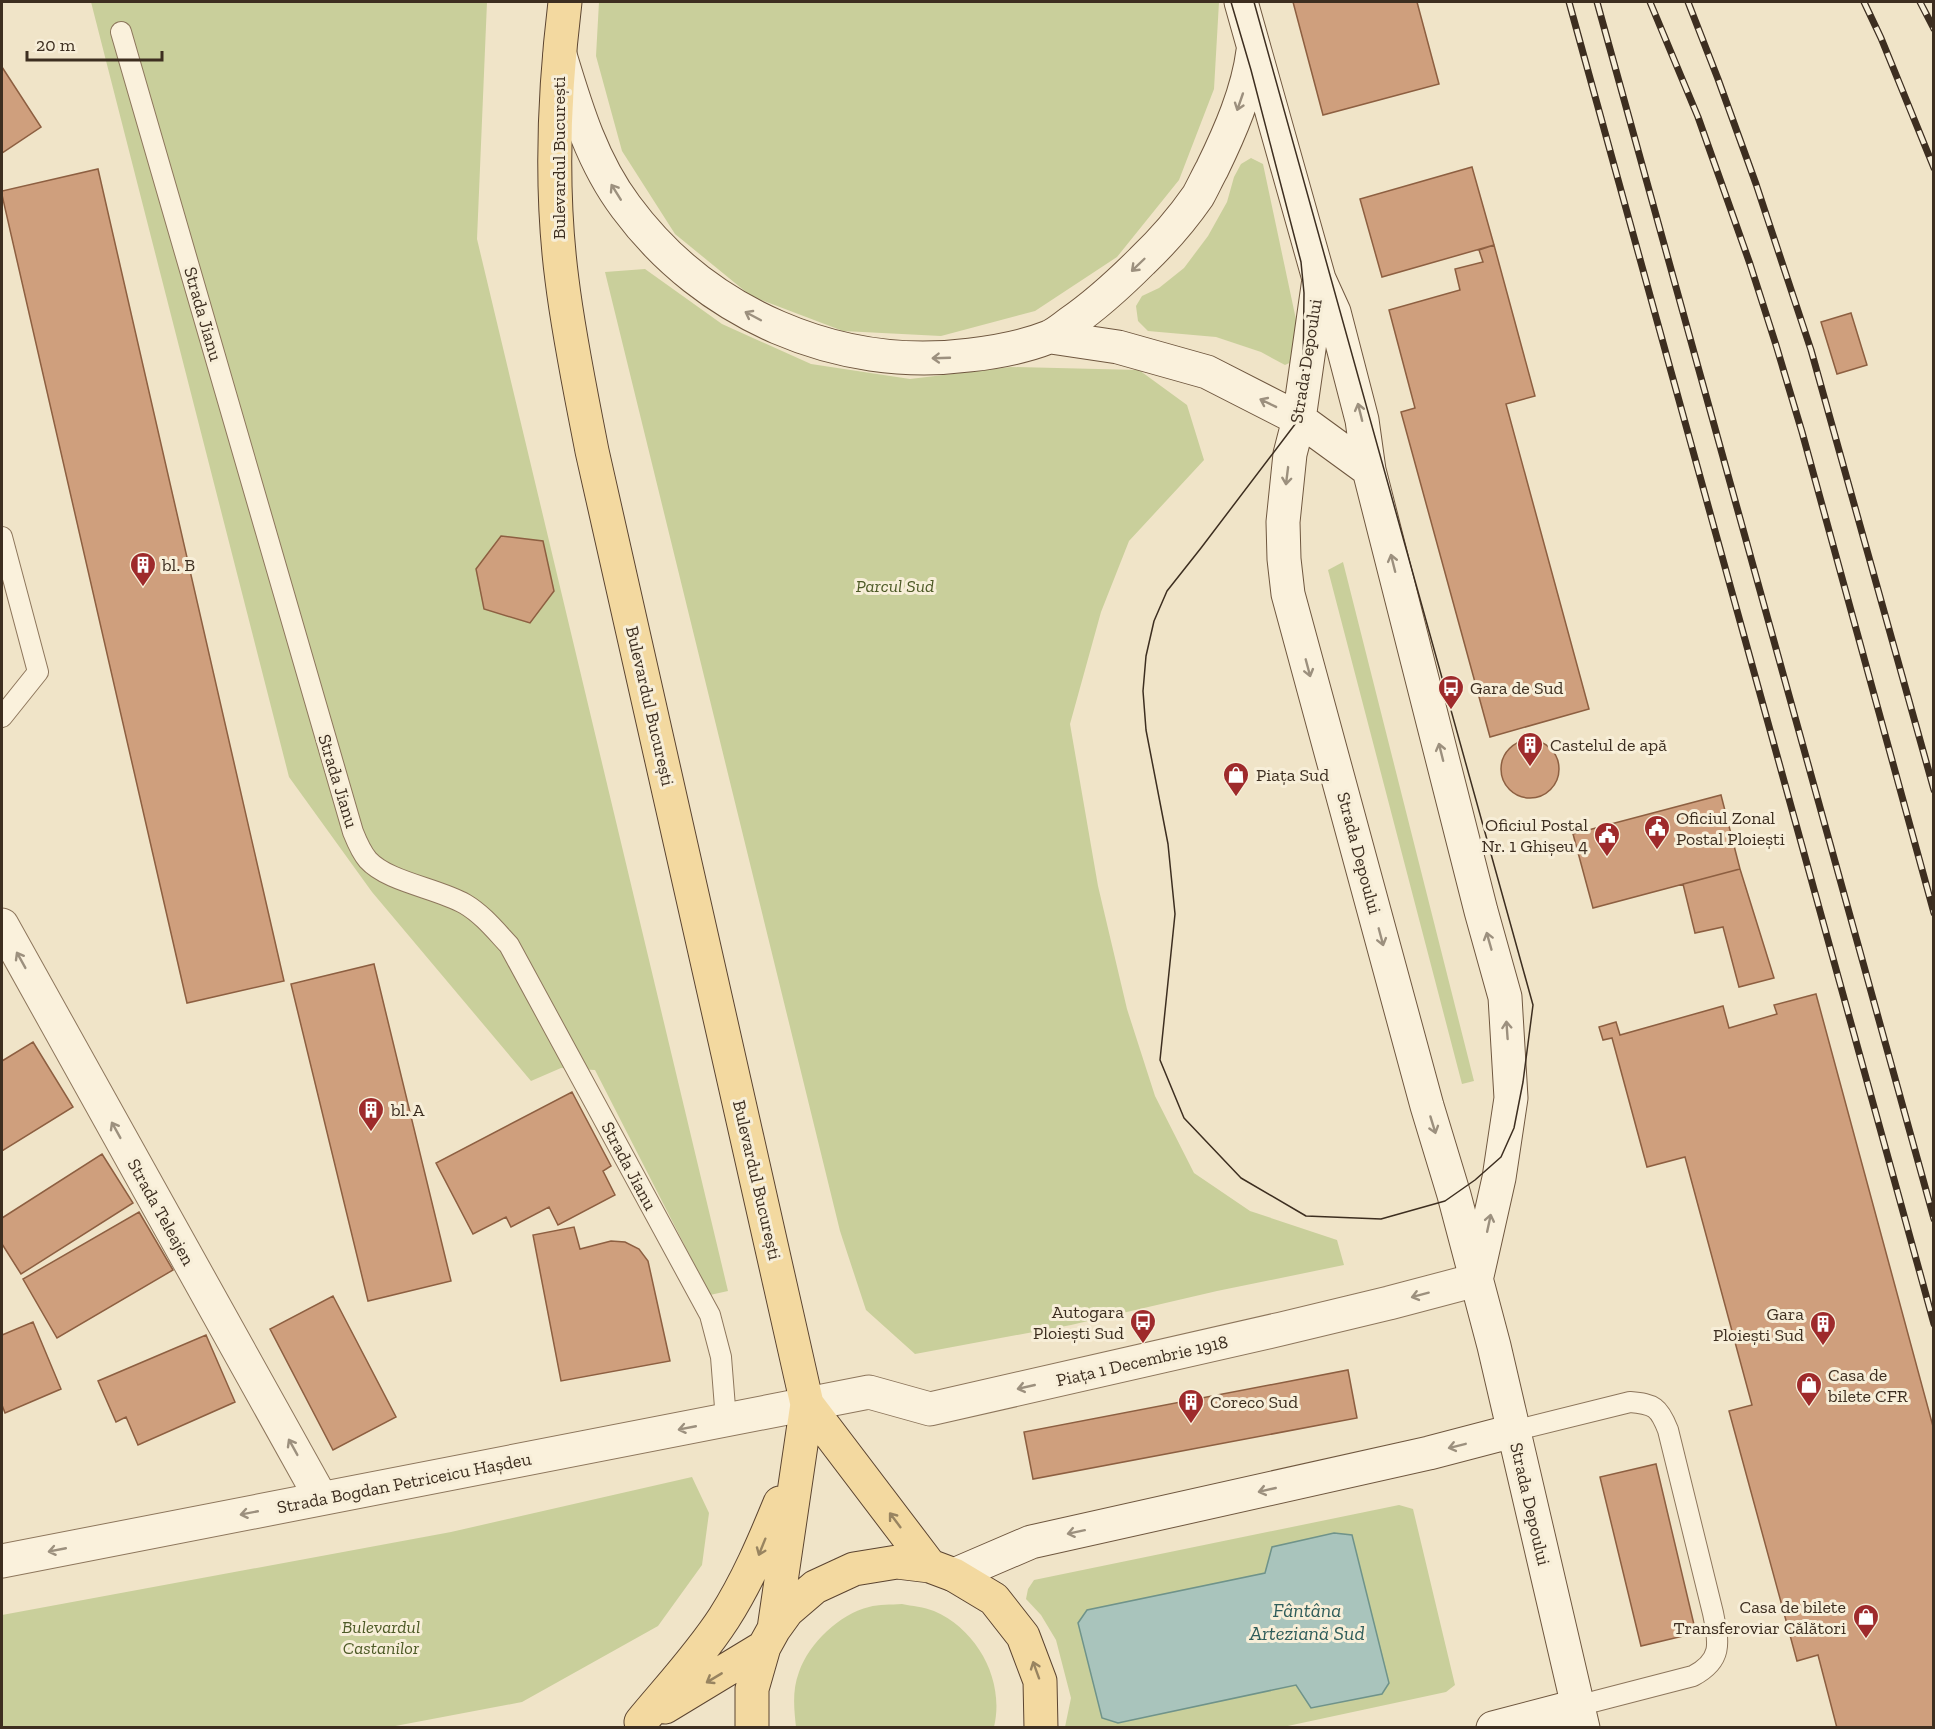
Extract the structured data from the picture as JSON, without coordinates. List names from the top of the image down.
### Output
{
  "streets": {
    "main road": [
      "Bulevardul București",
      "Strada Depoului",
      "Strada Teleajen",
      "Piața 1 Decembrie 1918",
      "Strada Bogdan Petriceicu Hașdeu"
    ],
    "lane": ["Strada Jianu"]
  },
  "crossings": [
    ["Bulevardul București", "Piața 1 Decembrie 1918"],
    ["Bulevardul București", "Strada Bogdan Petriceicu Hașdeu"],
    ["Strada Jianu", "Strada Bogdan Petriceicu Hașdeu"],
    ["Strada Depoului", "Piața 1 Decembrie 1918"],
    ["Strada Teleajen", "Strada Bogdan Petriceicu Hașdeu"],
    ["Piața 1 Decembrie 1918", "Strada Bogdan Petriceicu Hașdeu"]
  ],
  "one_way": ["Strada Teleajen", "Strada Bogdan Petriceicu Hașdeu"],
  "water": ["Fântâna Arteziană Sud"],
  "parks": ["Parcul Sud", "Bulevardul Castanilor"],
  "places": {
    "building": [
      "bl. B",
      "Castelul de apă",
      "bl. A",
      "Gara Ploiești Sud",
      "Coreco Sud"
    ],
    "bus stop": ["Gara de Sud", "Autogara Ploiești Sud"],
    "shop": ["Piața Sud", "Casa de bilete CFR", "Casa de bilete Transferoviar Călători"],
    "public building": ["Oficiul Zonal Postal Ploiești", "Oficiul Postal Nr. 1 Ghișeu 4"]
  },
  "scale_bar": "20 m"
}
